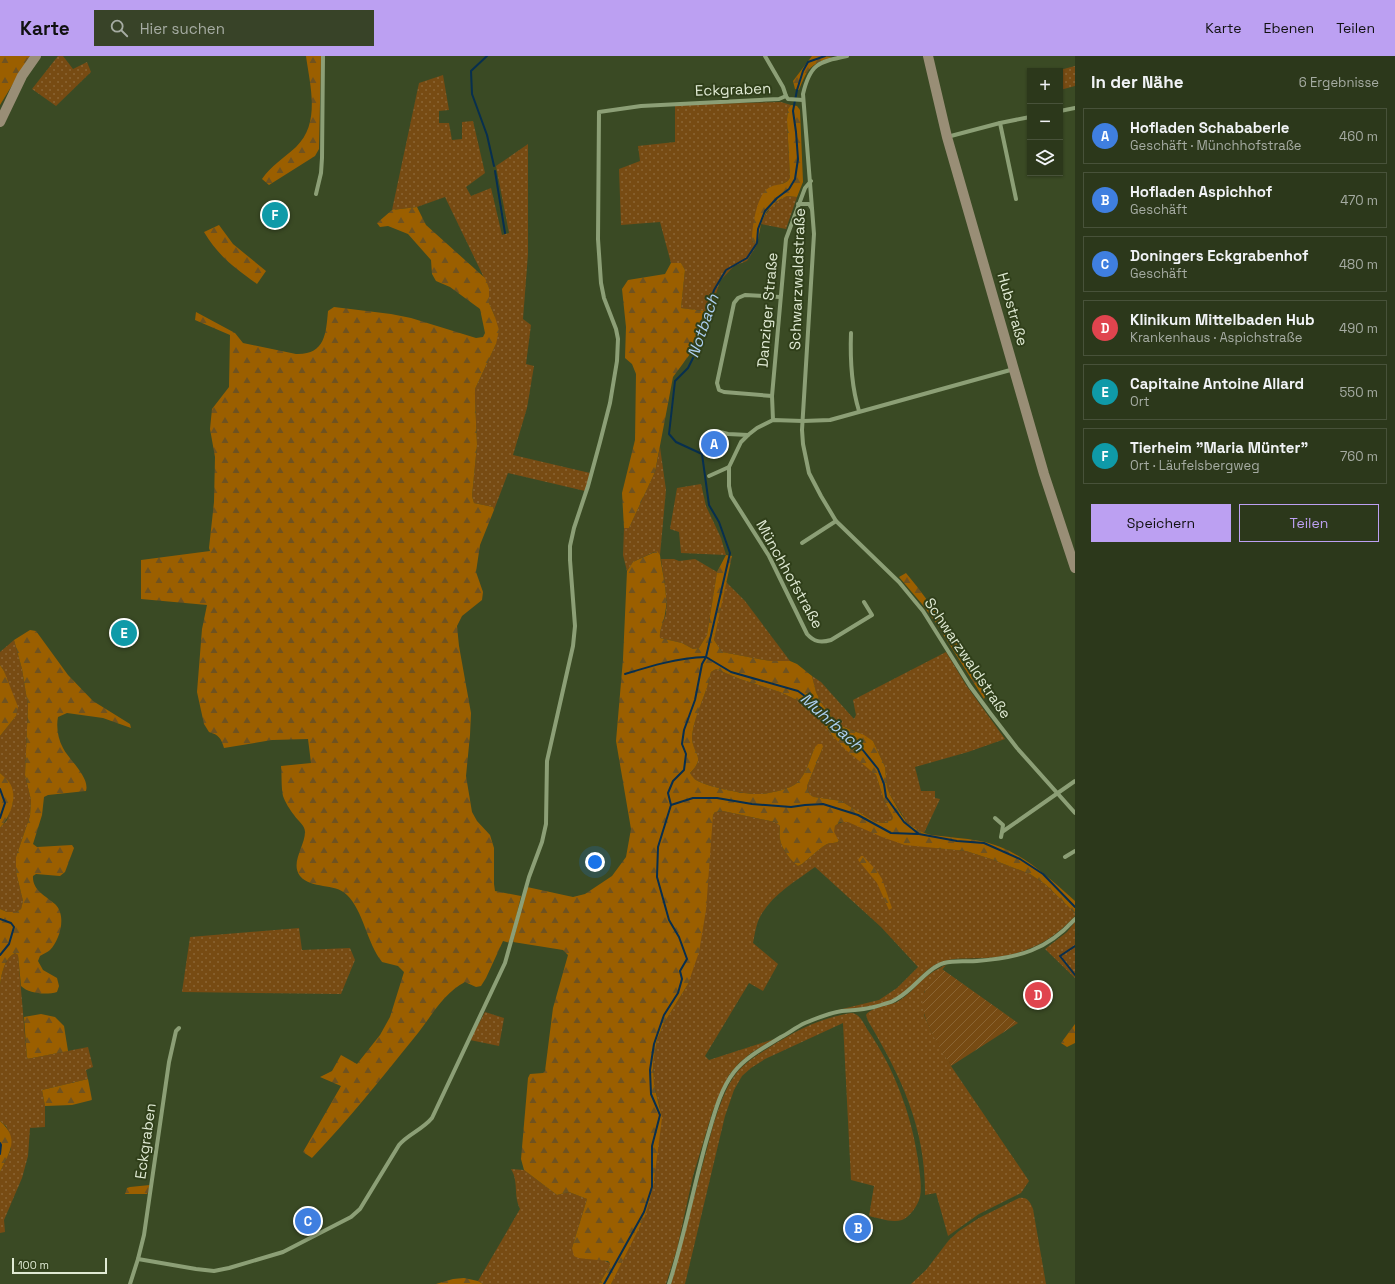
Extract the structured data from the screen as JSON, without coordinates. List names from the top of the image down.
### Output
{
  "streets": {
    "main road": ["Hubstraße"],
    "street": [
      "Eckgraben",
      "Schwarzwaldstraße",
      "Danziger Straße",
      "Münchhofstraße"
    ]
  },
  "crossings": [
    ["Eckgraben", "Schwarzwaldstraße"],
    ["Schwarzwaldstraße", "Danziger Straße"],
    ["Danziger Straße", "Münchhofstraße"]
  ],
  "water": ["Notbach", "Muhrbach"],
  "scale_bar": "100 m",
  "page": {
    "header": "Karte",
    "search": "Hier suchen",
    "nav": ["Karte", "Ebenen", "Teilen"],
    "heading": ["In der Nähe", "6 Ergebnisse"],
    "map_buttons": ["+", "−"],
    "list": [
      {
        "mark": "A",
        "name": "Hofladen Schababerle",
        "note": "Geschäft · Münchhofstraße",
        "value": "460 m"
      },
      {
        "mark": "B",
        "name": "Hofladen Aspichhof",
        "note": "Geschäft",
        "value": "470 m"
      },
      {
        "mark": "C",
        "name": "Doningers Eckgrabenhof",
        "note": "Geschäft",
        "value": "480 m"
      },
      {
        "mark": "D",
        "name": "Klinikum Mittelbaden Hub",
        "note": "Krankenhaus · Aspichstraße",
        "value": "490 m"
      },
      {
        "mark": "E",
        "name": "Capitaine Antoine Allard",
        "note": "Ort",
        "value": "550 m"
      },
      {
        "mark": "F",
        "name": "Tierheim \"Maria Münter\"",
        "note": "Ort · Läufelsbergweg",
        "value": "760 m"
      }
    ],
    "pins": [
      "F",
      "A",
      "E",
      "D",
      "C",
      "B"
    ],
    "buttons": ["Speichern", "Teilen"],
    "scale": "100 m"
  }
}
